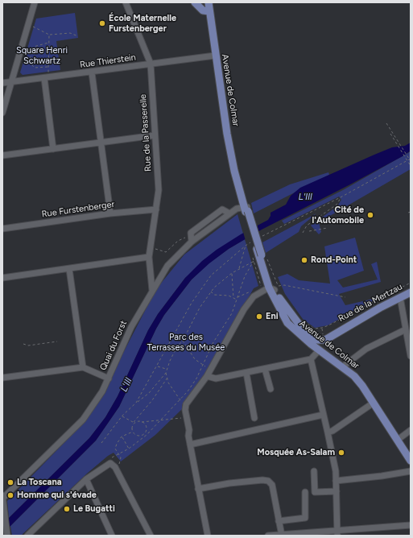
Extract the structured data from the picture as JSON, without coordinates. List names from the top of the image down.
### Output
{
  "streets": {
    "main road": ["Avenue de Colmar", "Rue de la Mertzau"],
    "street": [
      "Rue Thierstein",
      "Rue de la Passerelle",
      "Rue Furstenberger",
      "Quai du Forst"
    ]
  },
  "crossings": [
    ["Rue Thierstein", "Avenue de Colmar"],
    ["Rue Thierstein", "Rue de la Passerelle"],
    ["Avenue de Colmar", "Rue de la Mertzau"],
    ["Avenue de Colmar", "Quai du Forst"],
    ["Rue de la Passerelle", "Rue Furstenberger"],
    ["Rue de la Passerelle", "Quai du Forst"]
  ],
  "water": ["L'Ill"],
  "parks": ["Square Henri Schwartz", "Parc des Terrasses du Musée"],
  "places": [
    "École Maternelle Furstenberger",
    "Cité de l'Automobile",
    "Rond-Point",
    "Eni",
    "Mosquée As-Salam",
    "La Toscana",
    "Homme qui s'évade",
    "Le Bugatti"
  ]
}
